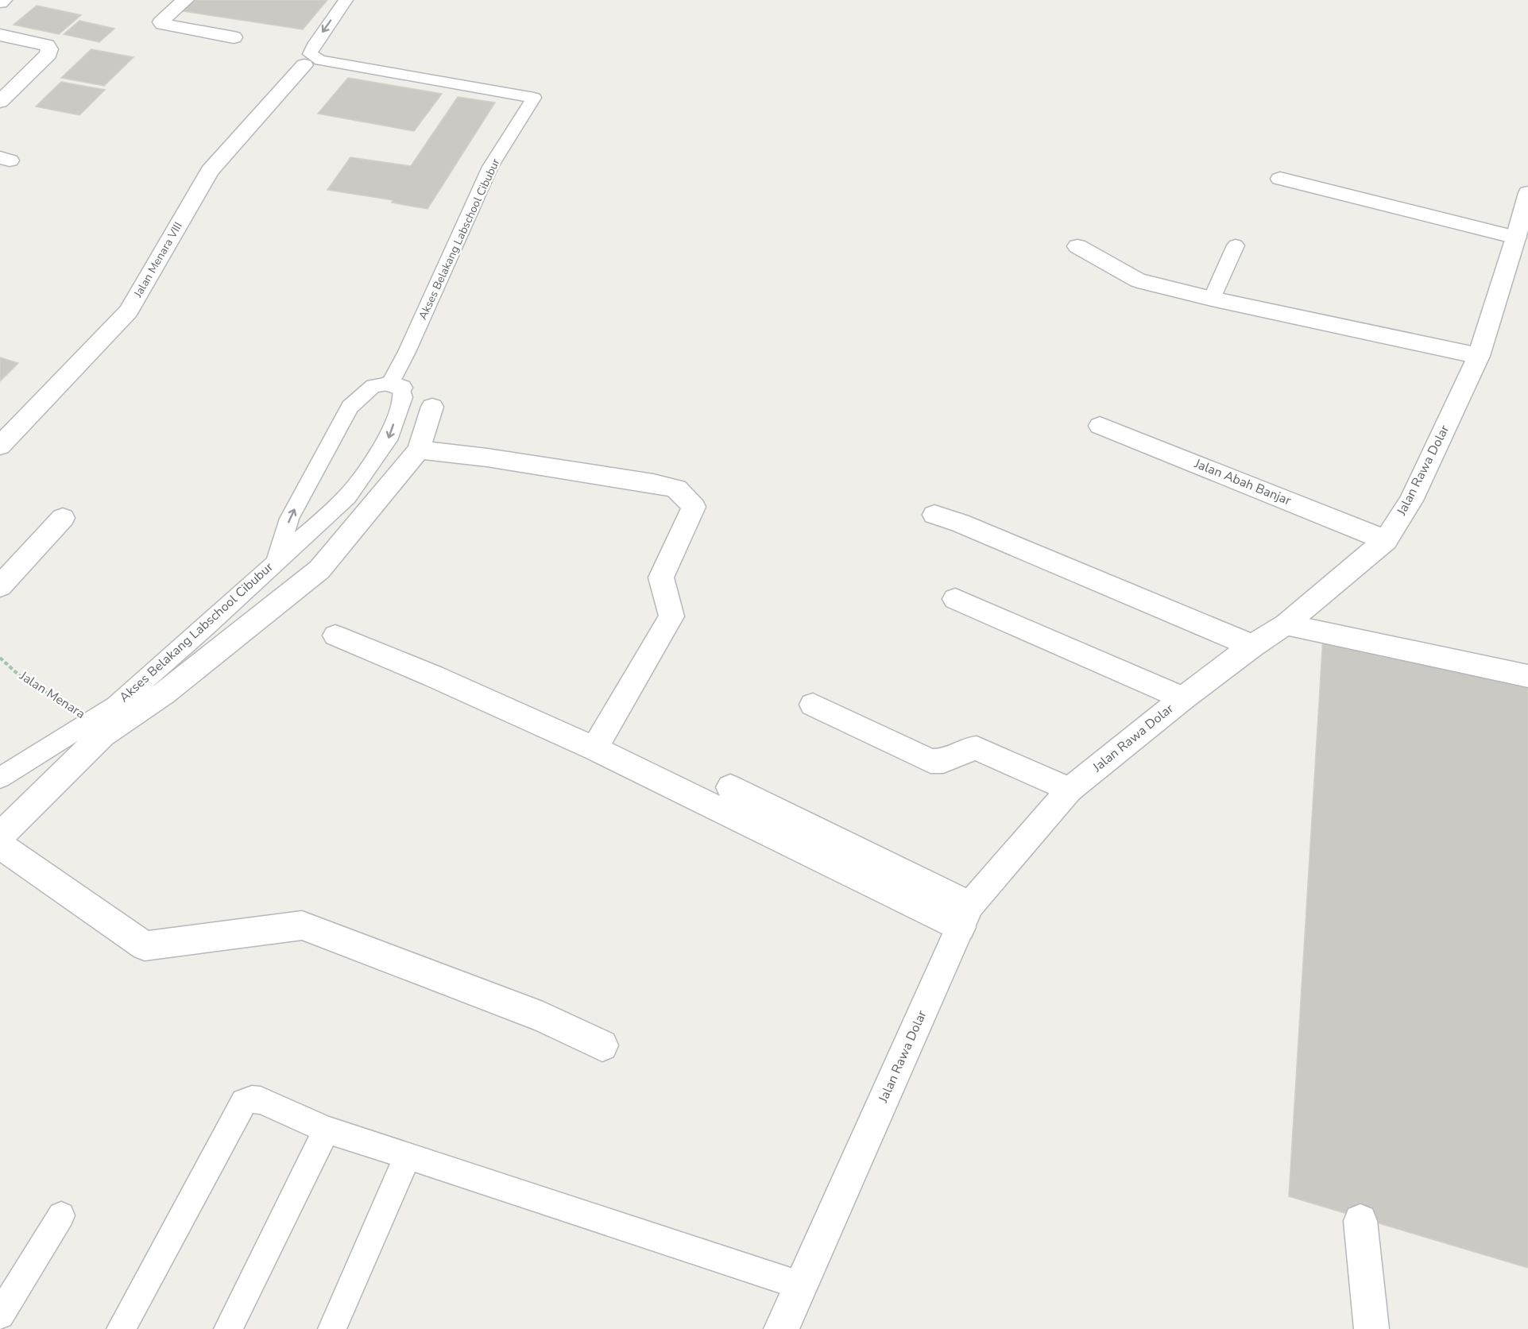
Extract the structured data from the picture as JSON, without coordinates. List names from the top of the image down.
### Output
{
  "streets": {
    "street": ["Jalan Menara VIII", "Jalan Rawa Dolar", "Jalan Abah Banjar"],
    "lane": ["Akses Belakang Labschool Cibubur"],
    "path": ["Jalan Menara"]
  },
  "crossings": [
    ["Akses Belakang Labschool Cibubur", "Jalan Menara VIII"],
    ["Akses Belakang Labschool Cibubur", "Jalan Menara"],
    ["Jalan Rawa Dolar", "Jalan Abah Banjar"]
  ]
}
